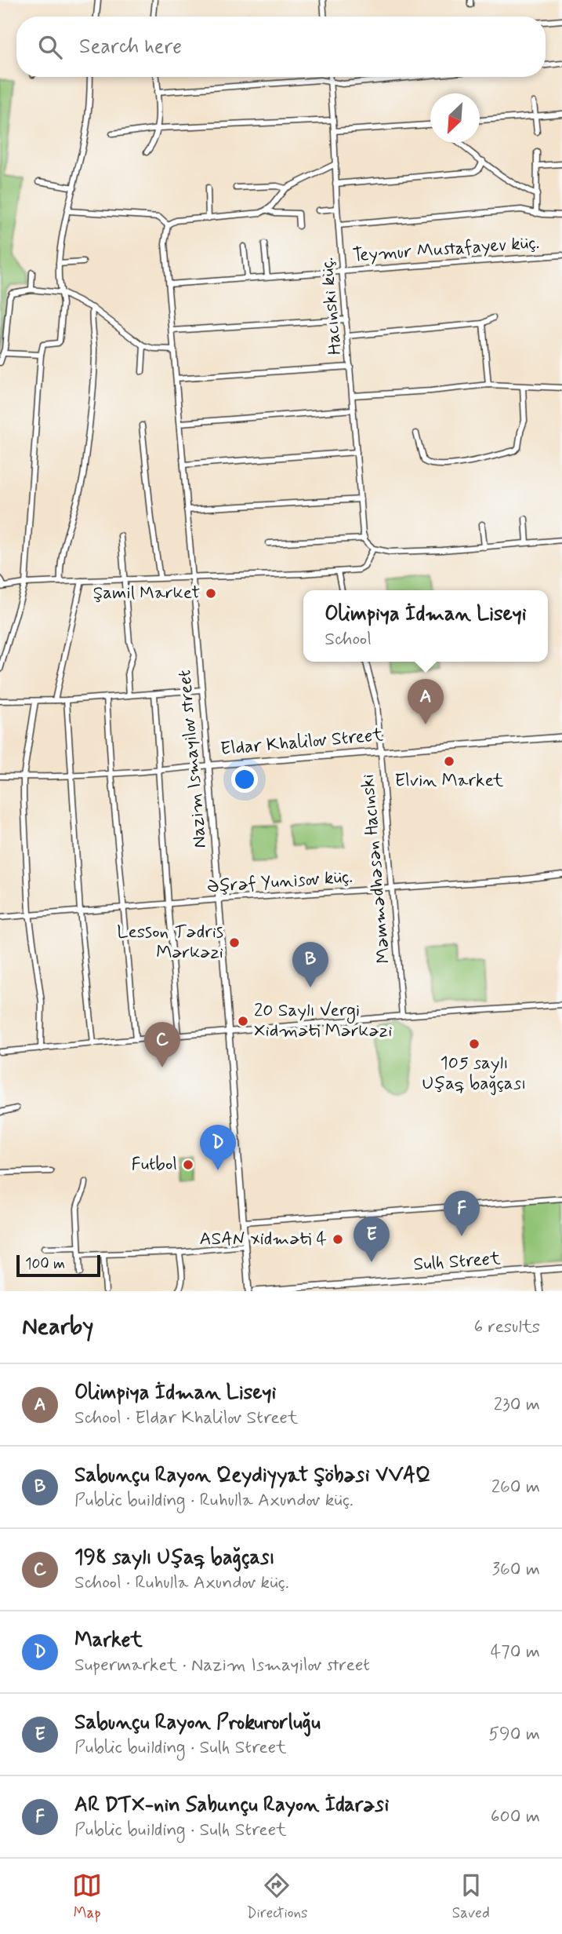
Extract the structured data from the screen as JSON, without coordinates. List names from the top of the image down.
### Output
{
  "streets": {
    "street": [
      "Teymur Mustafayev küç.",
      "Hacınski küç.",
      "Eldar Khalilov Street",
      "Nazim Ismayilov street",
      "Məmmədhəsən Hacınski",
      "Əşrəf Yunisov küç.",
      "Sulh Street"
    ]
  },
  "crossings": [
    ["Teymur Mustafayev küç.", "Hacınski küç."],
    ["Teymur Mustafayev küç.", "Nazim Ismayilov street"],
    ["Eldar Khalilov Street", "Nazim Ismayilov street"],
    ["Eldar Khalilov Street", "Məmmədhəsən Hacınski"],
    ["Nazim Ismayilov street", "Əşrəf Yunisov küç."],
    ["Məmmədhəsən Hacınski", "Əşrəf Yunisov küç."]
  ],
  "places": [
    "Şamil Market",
    "Elvin Market",
    "Lesson Tədris Mərkəzi",
    "20 Saylı Vergi Xidməti Mərkəzi",
    "105 saylı Uşaq bağçası",
    "Futbol",
    "ASAN xidməti 4"
  ],
  "scale_bar": "100 m",
  "north": "bottom left",
  "page": {
    "search": "Search here",
    "popup": ["Olimpiya İdman Liseyi", "School"],
    "pins": [
      "A",
      "B",
      "C",
      "D",
      "F",
      "E"
    ],
    "scale": "100 m",
    "heading": ["Nearby", "6 results"],
    "list": [
      {
        "mark": "A",
        "name": "Olimpiya İdman Liseyi",
        "note": "School · Eldar Khalilov Street",
        "value": "230 m"
      },
      {
        "mark": "B",
        "name": "Sabunçu Rayon Qeydiyyat Şöbəsi VVAQ",
        "note": "Public building · Ruhulla Axundov küç.",
        "value": "260 m"
      },
      {
        "mark": "C",
        "name": "198 saylı Uşaq bağçası",
        "note": "School · Ruhulla Axundov küç.",
        "value": "360 m"
      },
      {
        "mark": "D",
        "name": "Market",
        "note": "Supermarket · Nazim Ismayilov street",
        "value": "470 m"
      },
      {
        "mark": "E",
        "name": "Sabunçu Rayon Prokurorluğu",
        "note": "Public building · Sulh Street",
        "value": "590 m"
      },
      {
        "mark": "F",
        "name": "AR DTX-nin Sabunçu Rayon İdarəsi",
        "note": "Public building · Sulh Street",
        "value": "600 m"
      }
    ],
    "nav": ["Map", "Directions", "Saved"]
  }
}
